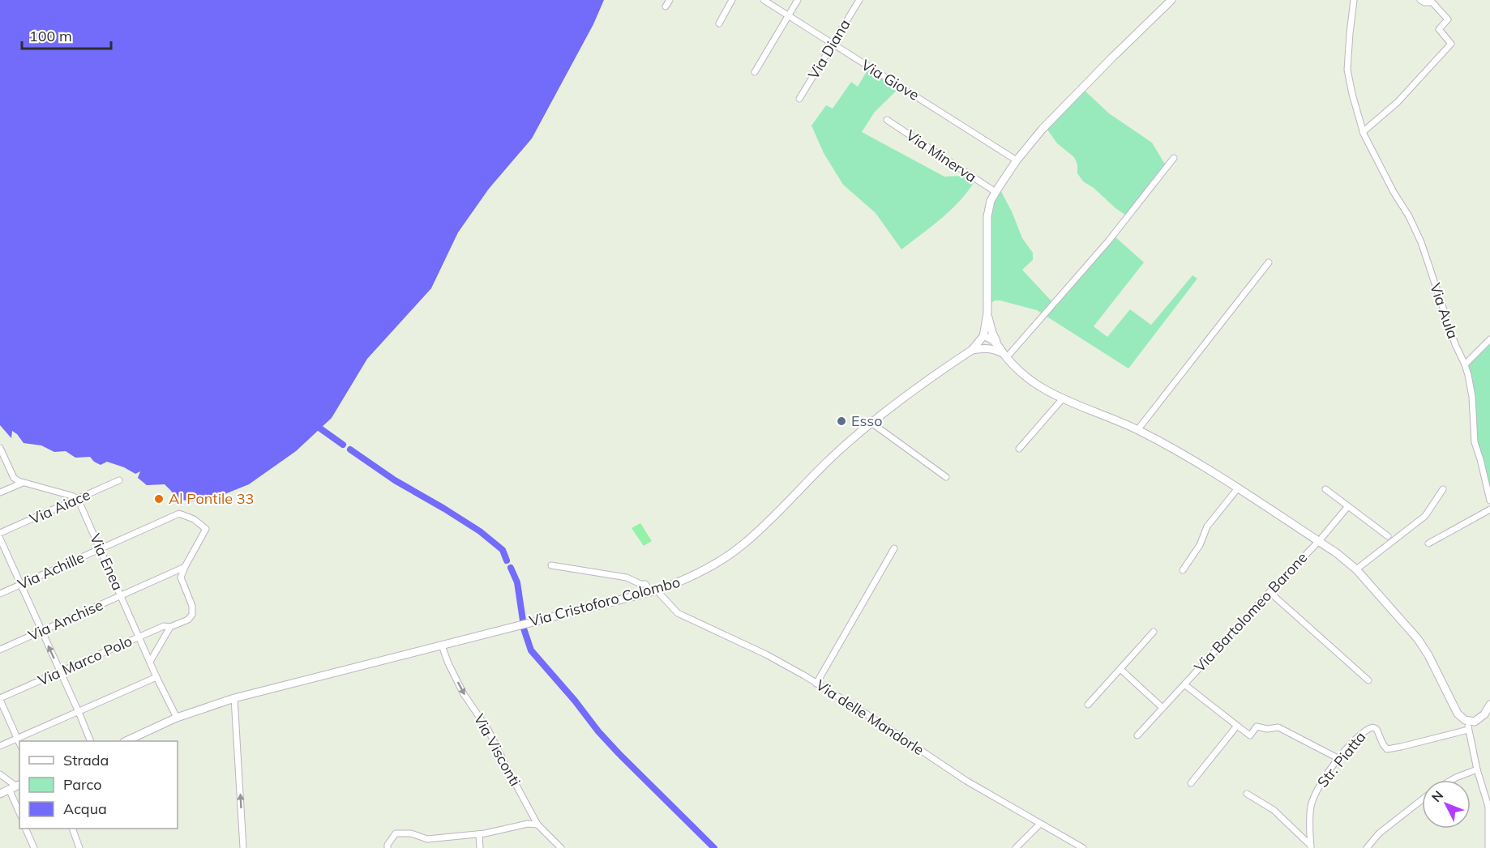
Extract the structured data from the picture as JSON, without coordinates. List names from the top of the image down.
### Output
{
  "streets": {
    "main road": ["Via Cristoforo Colombo"],
    "street": [
      "Via Diana",
      "Via Giove",
      "Via Minerva",
      "Via Aula",
      "Via Aiace",
      "Via Enea",
      "Via Achille",
      "Via Bartolomeo Barone",
      "Via Anchise",
      "Via Marco Polo",
      "Via delle Mandorle",
      "Via Visconti",
      "Str. Piatta"
    ]
  },
  "crossings": [
    ["Via Diana", "Via Giove"],
    ["Via Aiace", "Via Enea"],
    ["Via Enea", "Via Achille"],
    ["Via Enea", "Via Cristoforo Colombo"],
    ["Via Enea", "Via Anchise"],
    ["Via Enea", "Via Marco Polo"],
    ["Via Achille", "Via Anchise"],
    ["Via Achille", "Via Marco Polo"],
    ["Via Cristoforo Colombo", "Via delle Mandorle"],
    ["Via Cristoforo Colombo", "Via Visconti"],
    ["Via Anchise", "Via Marco Polo"]
  ],
  "one_way": ["Via Visconti"],
  "places": ["Esso", "Al Pontile 33"],
  "legend": ["Strada", "Parco", "Acqua"],
  "scale_bar": "100 m",
  "north": "top left"
}
